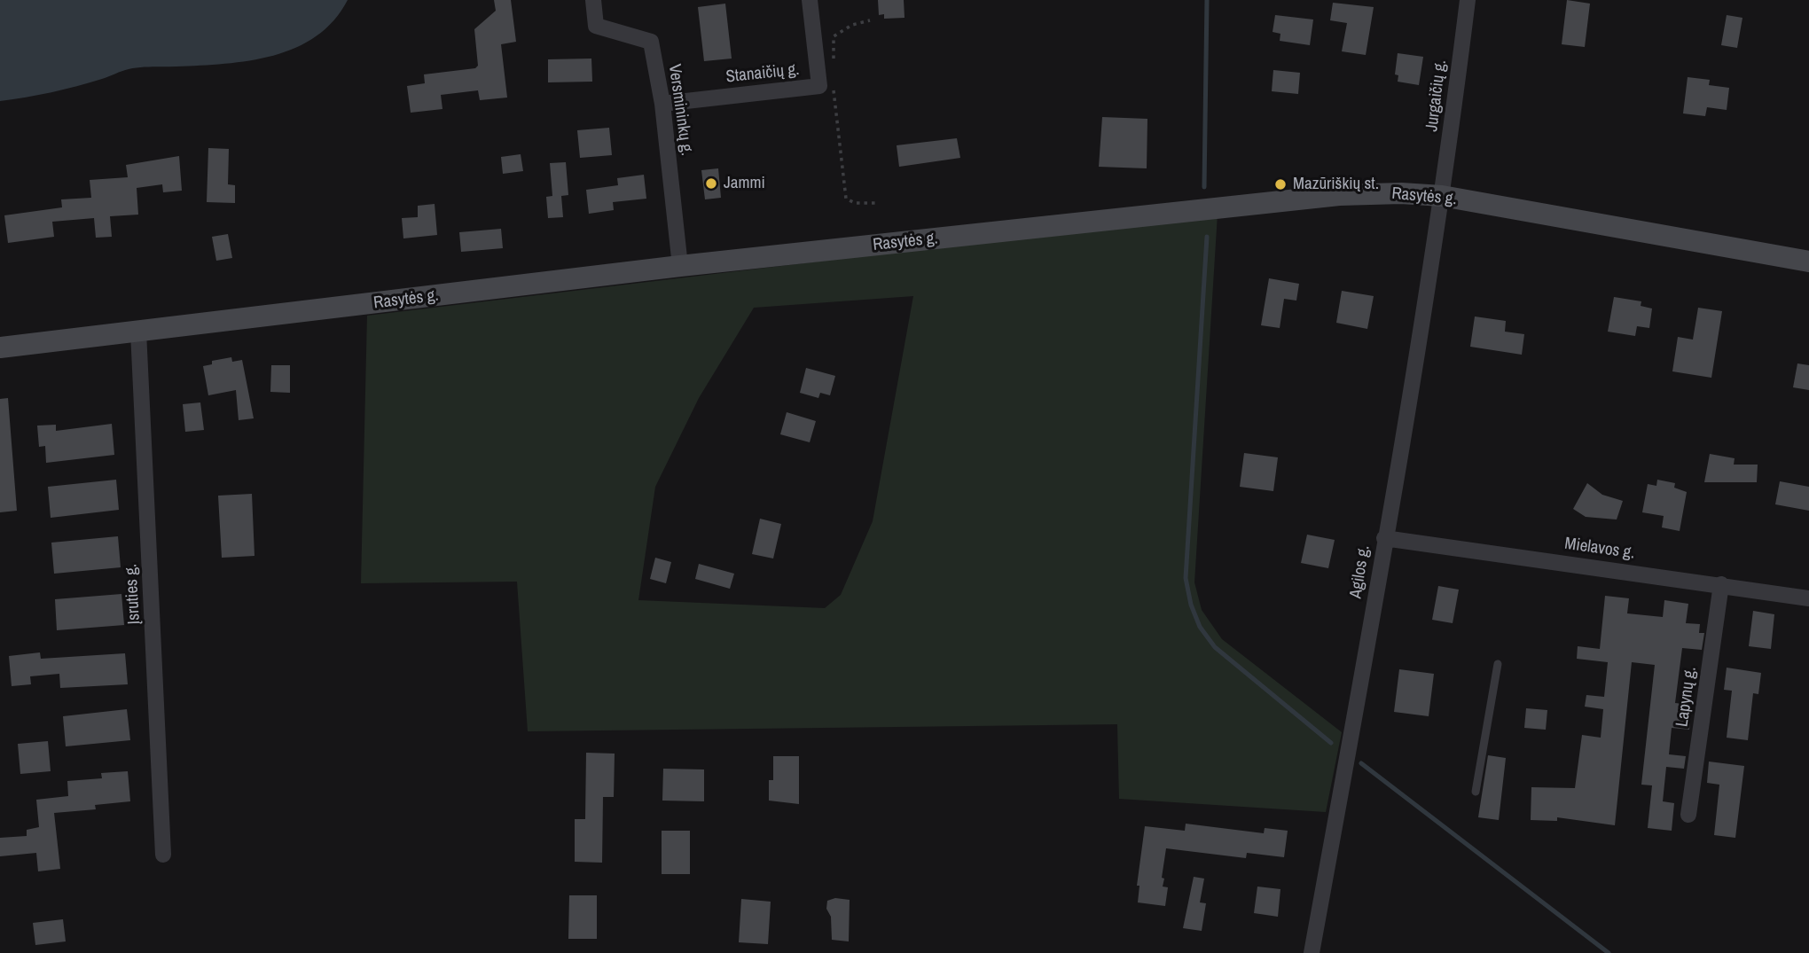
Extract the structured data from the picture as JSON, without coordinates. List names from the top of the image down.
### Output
{
  "streets": {
    "main road": ["Rasytės g."],
    "street": [
      "Stanaičių g.",
      "Jurgaičių g.",
      "Versmininkų g.",
      "Mielavos g.",
      "Agilos g.",
      "Įsruties g.",
      "Lapynų g."
    ]
  },
  "crossings": [
    ["Stanaičių g.", "Versmininkų g."],
    ["Jurgaičių g.", "Rasytės g."],
    ["Jurgaičių g.", "Agilos g."],
    ["Versmininkų g.", "Rasytės g."],
    ["Rasytės g.", "Agilos g."],
    ["Rasytės g.", "Įsruties g."],
    ["Mielavos g.", "Agilos g."],
    ["Mielavos g.", "Lapynų g."]
  ],
  "places": ["Jammi", "Mazūriškių st."]
}
